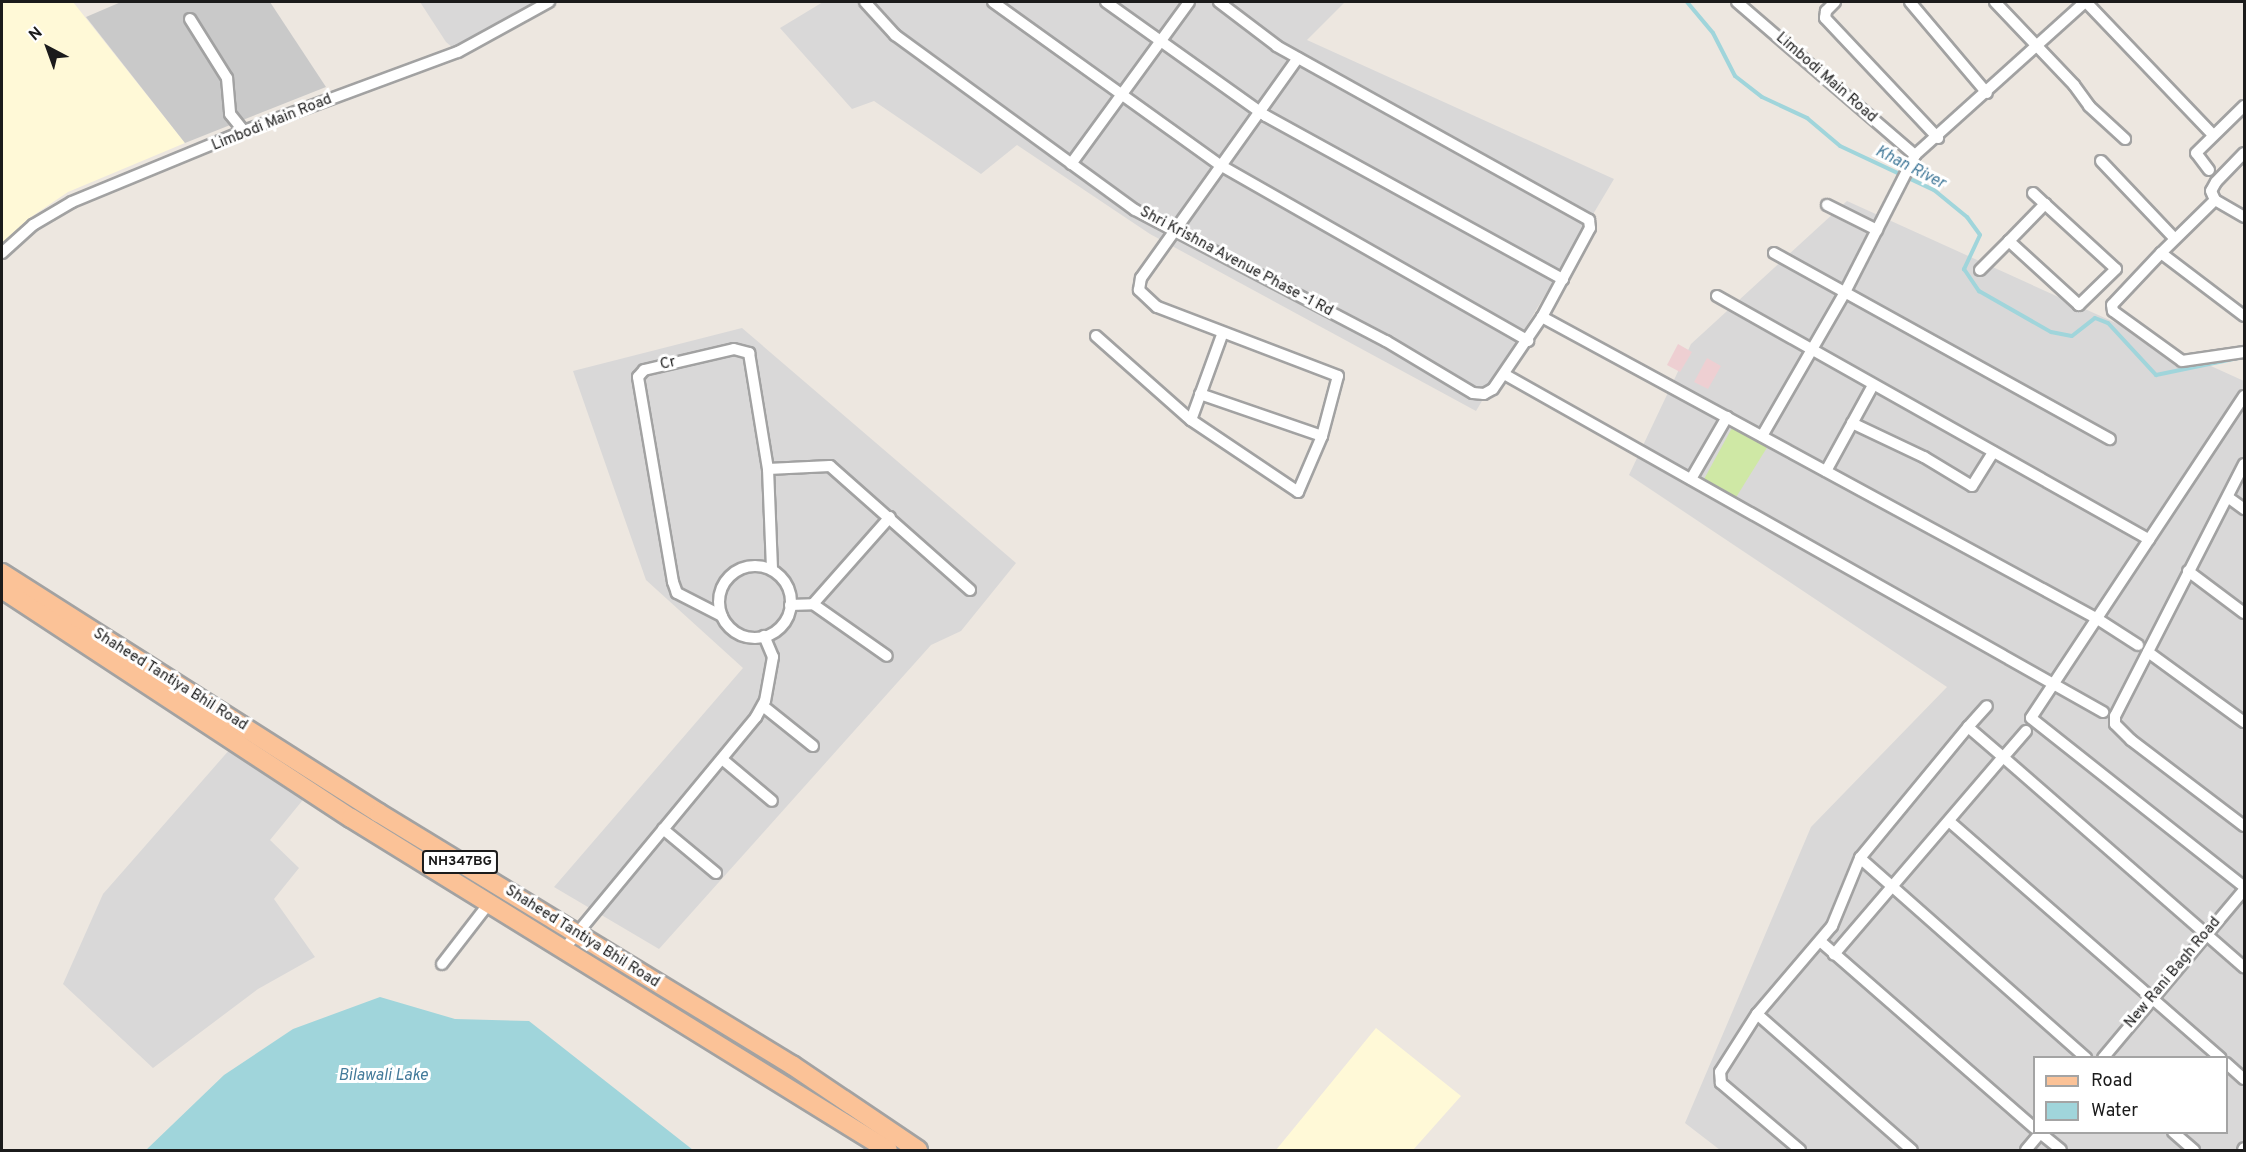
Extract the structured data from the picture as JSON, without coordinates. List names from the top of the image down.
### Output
{
  "streets": {
    "main road": ["Shaheed Tantiya Bhil Road", "NH347BG"],
    "street": [
      "Limbodi Main Road",
      "Shri Krishna Avenue Phase -1 Rd",
      "Cr",
      "New Rani Bagh Road"
    ]
  },
  "water": ["Khan River", "Bilawali Lake"],
  "legend": ["Road", "Water"],
  "north": "top left"
}
